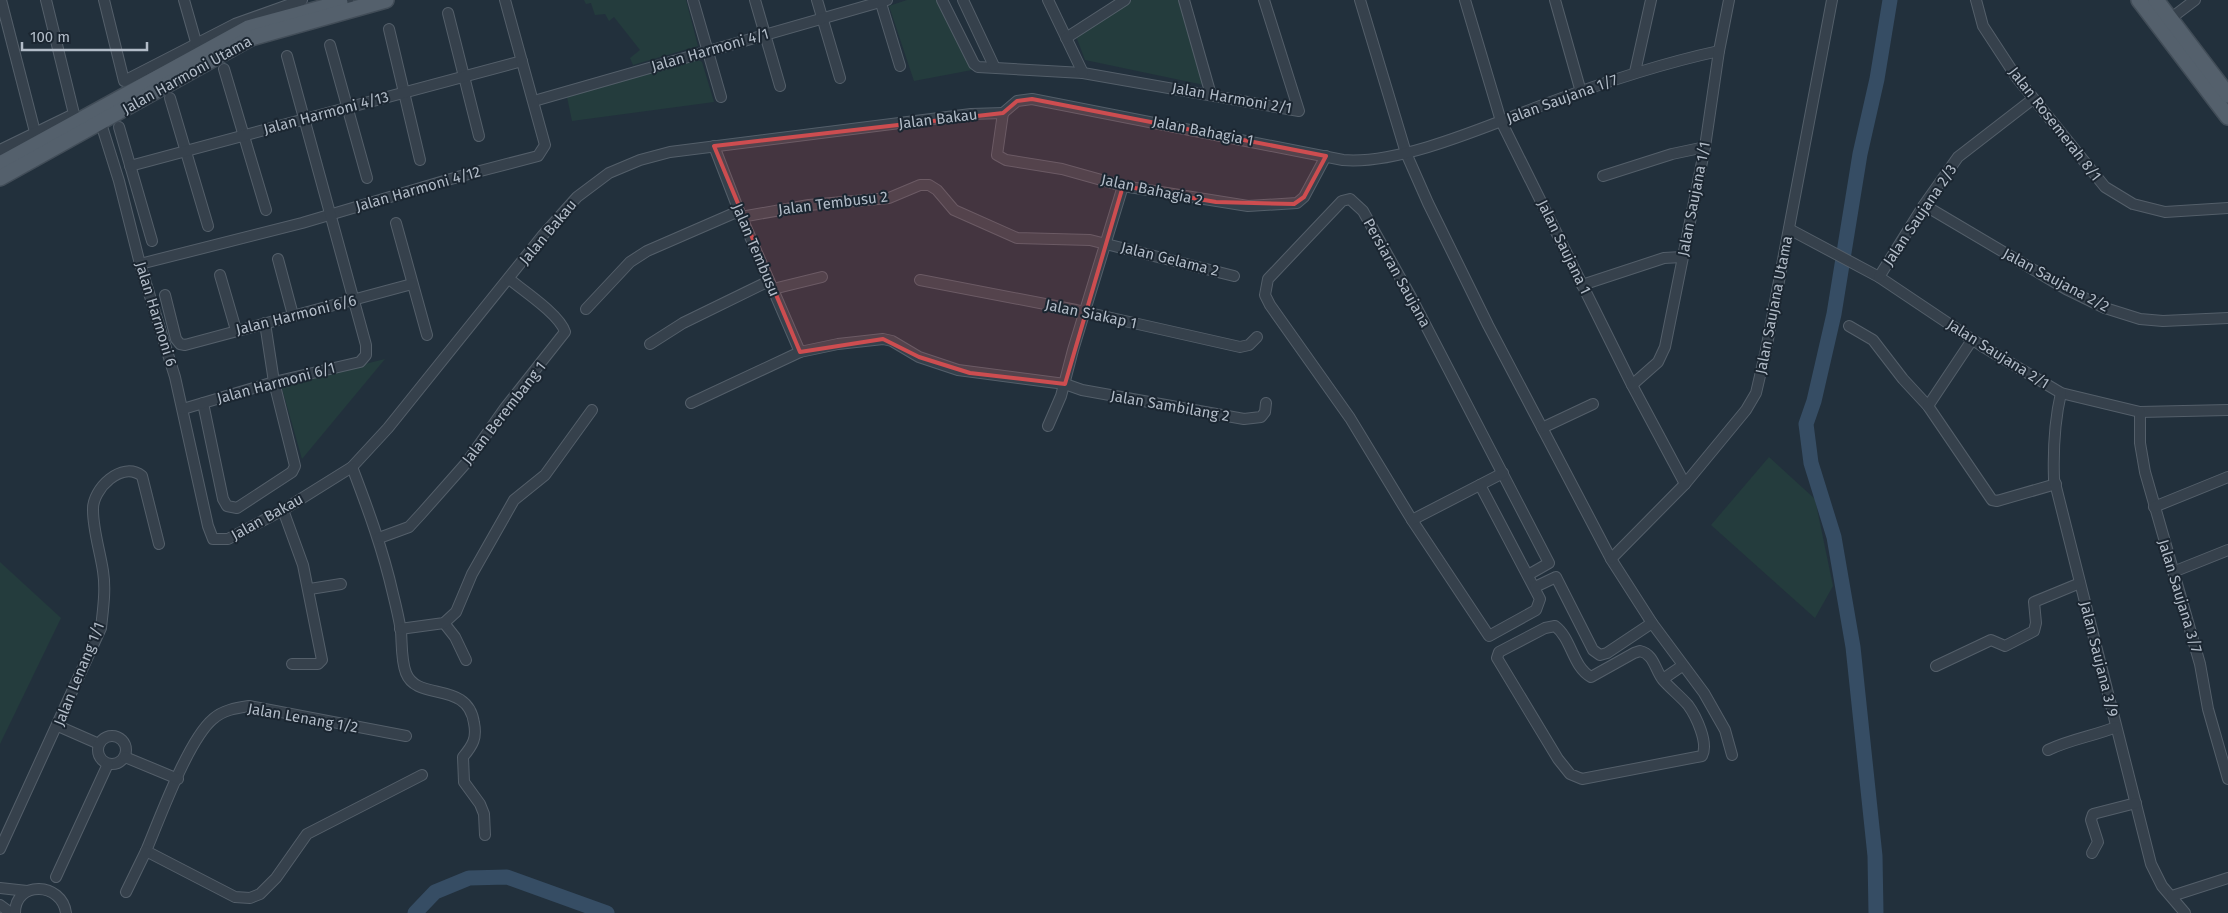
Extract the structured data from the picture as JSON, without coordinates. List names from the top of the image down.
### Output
{
  "streets": {
    "main road": ["Jalan Harmoni Utama"],
    "street": [
      "Jalan Harmoni 4/1",
      "Jalan Harmoni 2/1",
      "Jalan Saujana 1/7",
      "Jalan Harmoni 4/13",
      "Jalan Bakau",
      "Jalan Rosemerah 8/1",
      "Jalan Bahagia 1",
      "Jalan Harmoni 4/12",
      "Jalan Bahagia 2",
      "Jalan Saujana 1/1",
      "Jalan Tembusu 2",
      "Jalan Saujana 2/3",
      "Jalan Saujana 1",
      "Jalan Tembusu",
      "Jalan Gelama 2",
      "Persiaran Saujana",
      "Jalan Saujana 2/2",
      "Jalan Saujana Utama",
      "Jalan Harmoni 6",
      "Jalan Siakap 1",
      "Jalan Harmoni 6/6",
      "Jalan Saujana 2/1",
      "Jalan Harmoni 6/1",
      "Jalan Sambilang 2",
      "Jalan Berembang 1",
      "Jalan Saujana 3/7",
      "Jalan Saujana 3/9",
      "Jalan Lenang 1/1",
      "Jalan Lenang 1/2"
    ]
  },
  "crossings": [
    ["Jalan Harmoni 4/1", "Jalan Harmoni 4/12"],
    ["Jalan Harmoni Utama", "Jalan Harmoni 6"],
    ["Jalan Saujana 1/7", "Jalan Bahagia 1"],
    ["Jalan Saujana 1/7", "Jalan Saujana 1/1"],
    ["Jalan Saujana 1/7", "Jalan Saujana 1"],
    ["Jalan Harmoni 4/13", "Jalan Harmoni 4/12"],
    ["Jalan Bakau", "Jalan Bahagia 1"],
    ["Jalan Bakau", "Jalan Bahagia 2"],
    ["Jalan Bakau", "Jalan Tembusu"],
    ["Jalan Bakau", "Jalan Harmoni 6"],
    ["Jalan Bakau", "Jalan Berembang 1"],
    ["Jalan Rosemerah 8/1", "Jalan Saujana 2/3"],
    ["Jalan Bahagia 1", "Jalan Bahagia 2"],
    ["Jalan Harmoni 4/12", "Jalan Harmoni 6"],
    ["Jalan Saujana 1/1", "Jalan Saujana 1"],
    ["Jalan Tembusu 2", "Jalan Tembusu"],
    ["Jalan Tembusu 2", "Jalan Gelama 2"],
    ["Jalan Saujana 2/3", "Jalan Saujana 2/2"],
    ["Jalan Saujana 2/3", "Jalan Saujana 2/1"],
    ["Jalan Saujana 1", "Jalan Saujana Utama"],
    ["Jalan Saujana Utama", "Jalan Saujana 2/1"],
    ["Jalan Harmoni 6", "Jalan Harmoni 6/1"],
    ["Jalan Harmoni 6/6", "Jalan Harmoni 6/1"],
    ["Jalan Saujana 2/1", "Jalan Saujana 3/7"],
    ["Jalan Saujana 2/1", "Jalan Saujana 3/9"]
  ],
  "scale_bar": "100 m"
}
